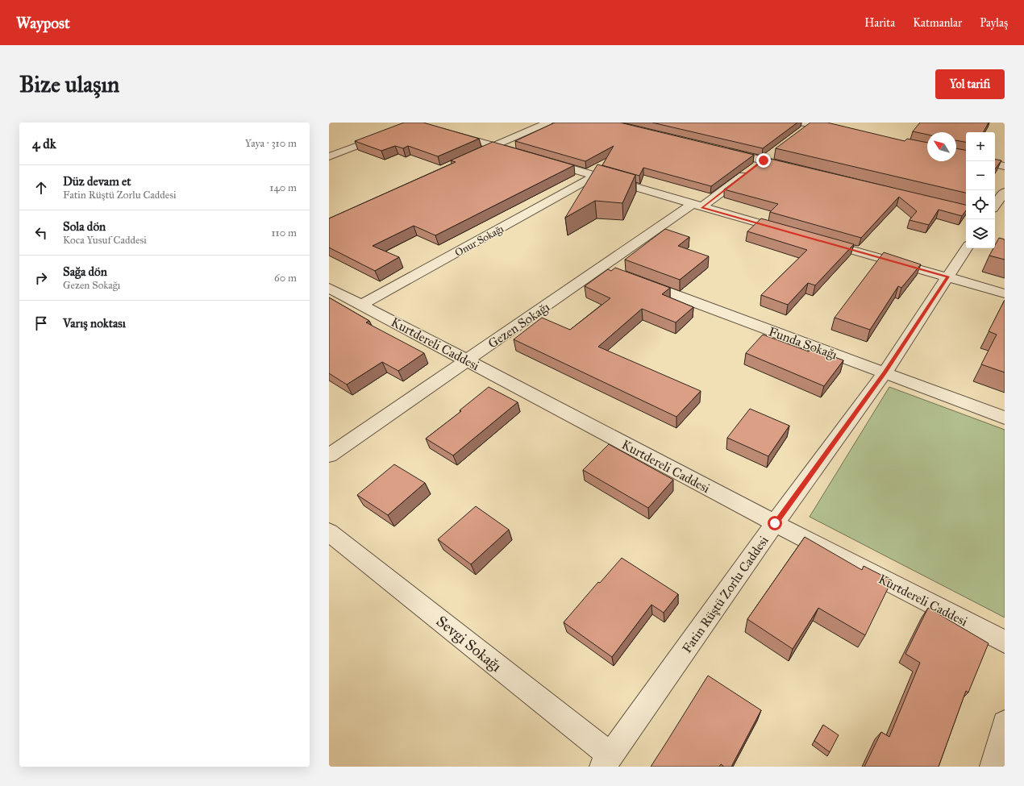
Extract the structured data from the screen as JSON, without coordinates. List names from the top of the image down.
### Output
{
  "streets": {
    "street": [
      "Onur Sokağı",
      "Gezen Sokağı",
      "Funda Sokağı",
      "Kurtdereli Caddesi",
      "Fatin Rüştü Zorlu Caddesi",
      "Sevgi Sokağı"
    ]
  },
  "crossings": [
    ["Onur Sokağı", "Kurtdereli Caddesi"],
    ["Gezen Sokağı", "Kurtdereli Caddesi"],
    ["Funda Sokağı", "Fatin Rüştü Zorlu Caddesi"],
    ["Kurtdereli Caddesi", "Fatin Rüştü Zorlu Caddesi"],
    ["Fatin Rüştü Zorlu Caddesi", "Sevgi Sokağı"]
  ],
  "north": "top left",
  "page": {
    "header": "Waypost",
    "nav": ["Harita", "Katmanlar", "Paylaş"],
    "buttons": "Yol tarifi",
    "title": "Bize ulaşın",
    "heading": ["4 dk", "Yaya · 310 m"],
    "map_buttons": ["+", "−"],
    "list": [
      ["Düz devam et", "Fatin Rüştü Zorlu Caddesi", "140 m"],
      ["Sola dön", "Koca Yusuf Caddesi", "110 m"],
      ["Sağa dön", "Gezen Sokağı", "60 m"],
      "Varış noktası"
    ]
  }
}
